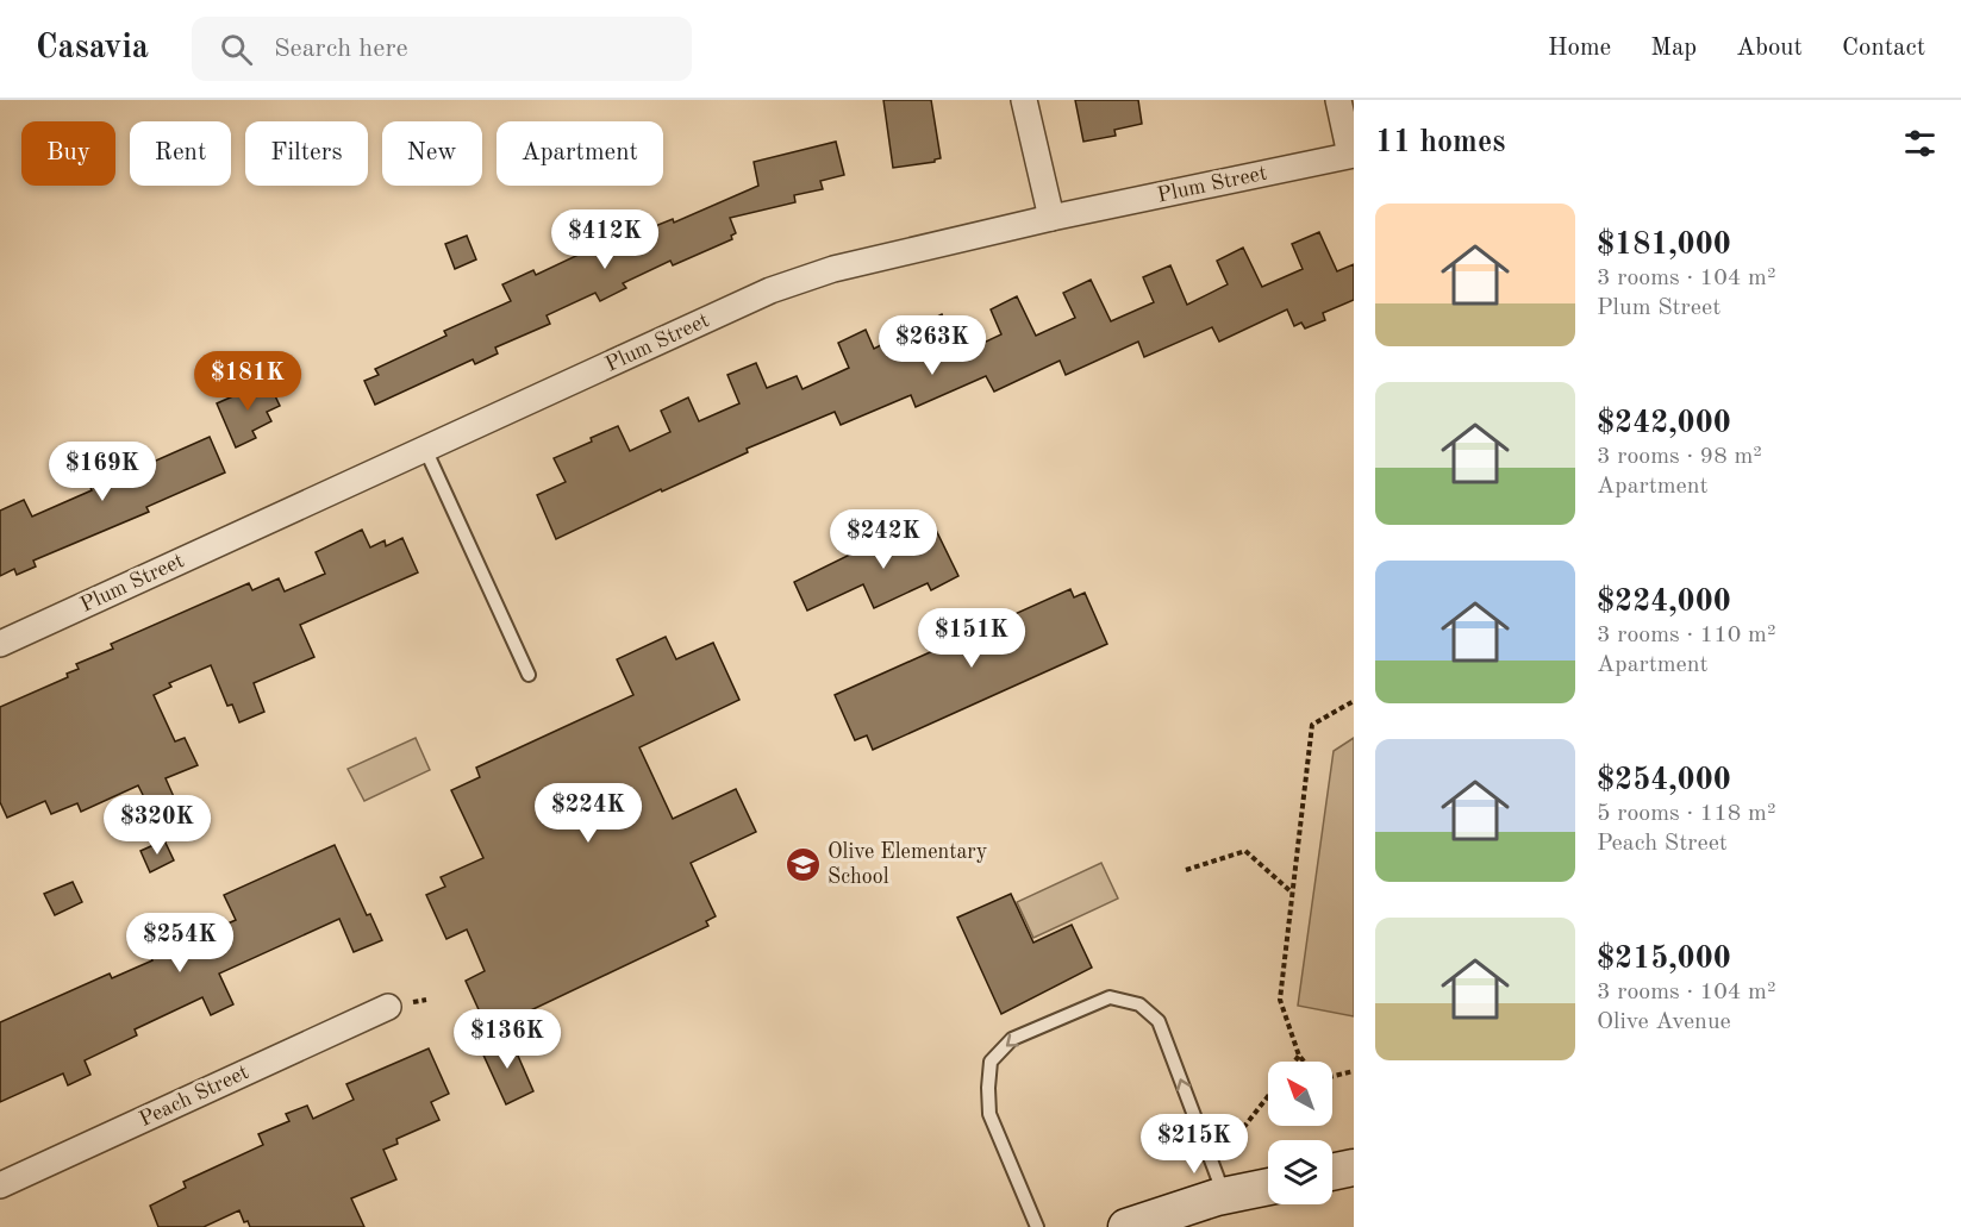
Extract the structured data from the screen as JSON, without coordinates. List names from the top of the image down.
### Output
{
  "streets": {
    "street": ["Plum Street", "Peach Street"]
  },
  "places": {
    "school or university": ["Olive Elementary School"]
  },
  "north": "top left",
  "page": {
    "header": "Casavia",
    "search": "Search here",
    "nav": [
      "Home",
      "Map",
      "About",
      "Contact"
    ],
    "heading": "11 homes",
    "chip": [
      "Buy",
      "Rent",
      "Filters",
      "New",
      "Apartment"
    ],
    "list": [
      {
        "name": "$181,000",
        "note": "3 rooms · 104 m² · Plum Street"
      },
      {
        "name": "$242,000",
        "note": "3 rooms · 98 m² · Apartment"
      },
      {
        "name": "$224,000",
        "note": "3 rooms · 110 m² · Apartment"
      },
      {
        "name": "$254,000",
        "note": "5 rooms · 118 m² · Peach Street"
      },
      {
        "name": "$215,000",
        "note": "3 rooms · 104 m² · Olive Avenue"
      }
    ],
    "price": [
      "$412K",
      "$263K",
      "$181K",
      "$169K",
      "$242K",
      "$151K",
      "$224K",
      "$320K",
      "$254K",
      "$136K",
      "$215K"
    ]
  }
}
